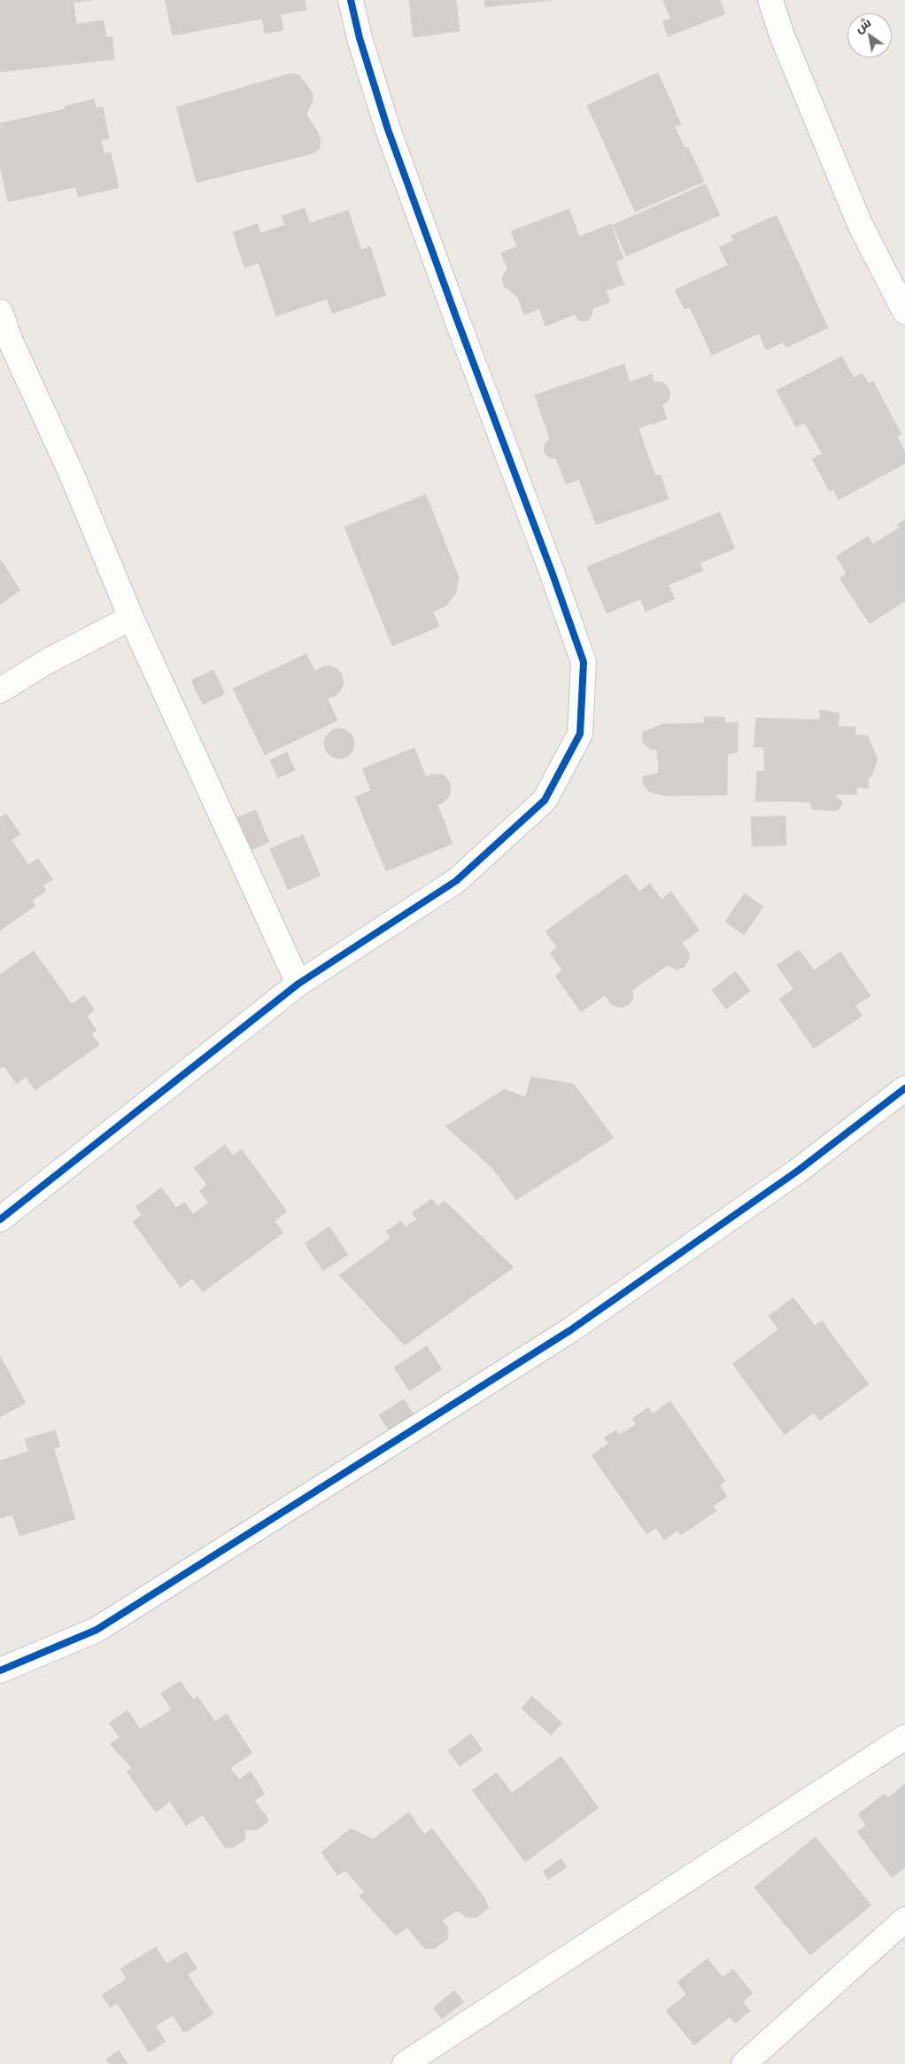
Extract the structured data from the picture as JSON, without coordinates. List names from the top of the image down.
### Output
{
  "north": "top left"
}
